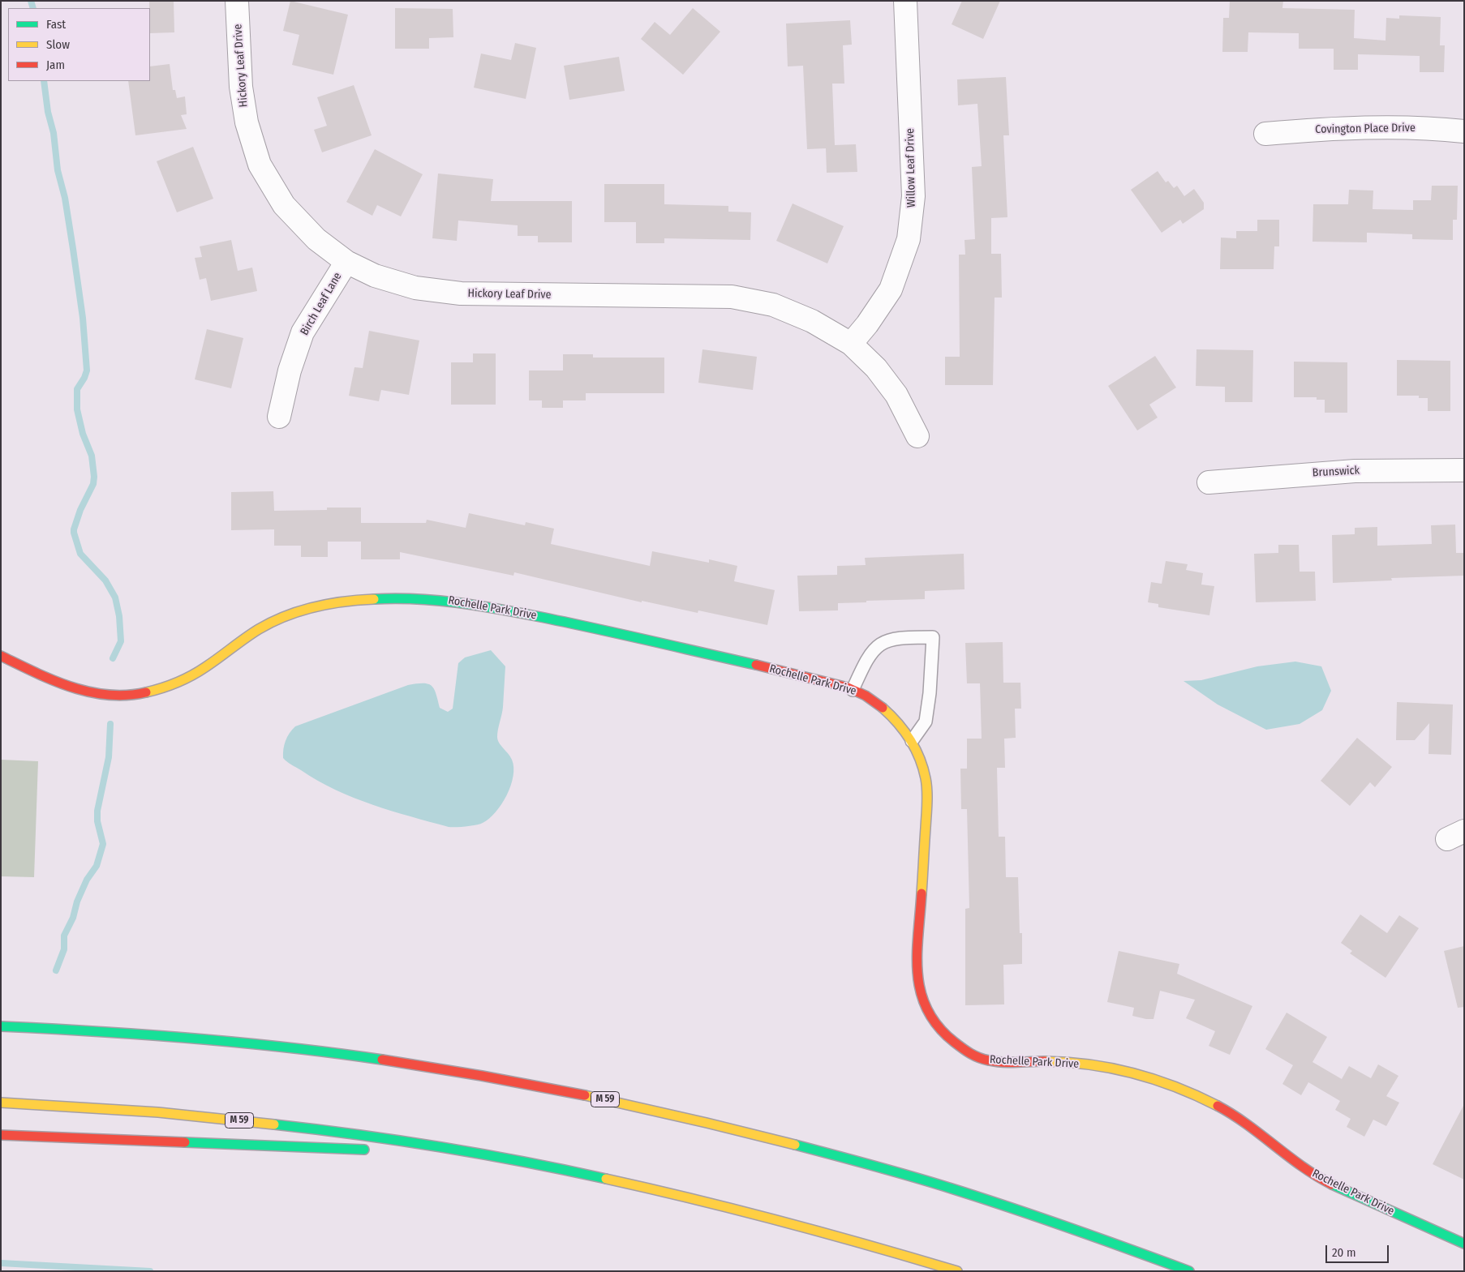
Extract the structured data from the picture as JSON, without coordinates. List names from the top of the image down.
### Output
{
  "streets": {
    "main road": ["Rochelle Park Drive", "M 59"],
    "street": [
      "Hickory Leaf Drive",
      "Covington Place Drive",
      "Willow Leaf Drive",
      "Birch Leaf Lane",
      "Brunswick"
    ]
  },
  "crossings": [
    ["Hickory Leaf Drive", "Willow Leaf Drive"],
    ["Hickory Leaf Drive", "Birch Leaf Lane"]
  ],
  "legend": ["Fast", "Slow", "Jam"],
  "scale_bar": "20 m"
}
